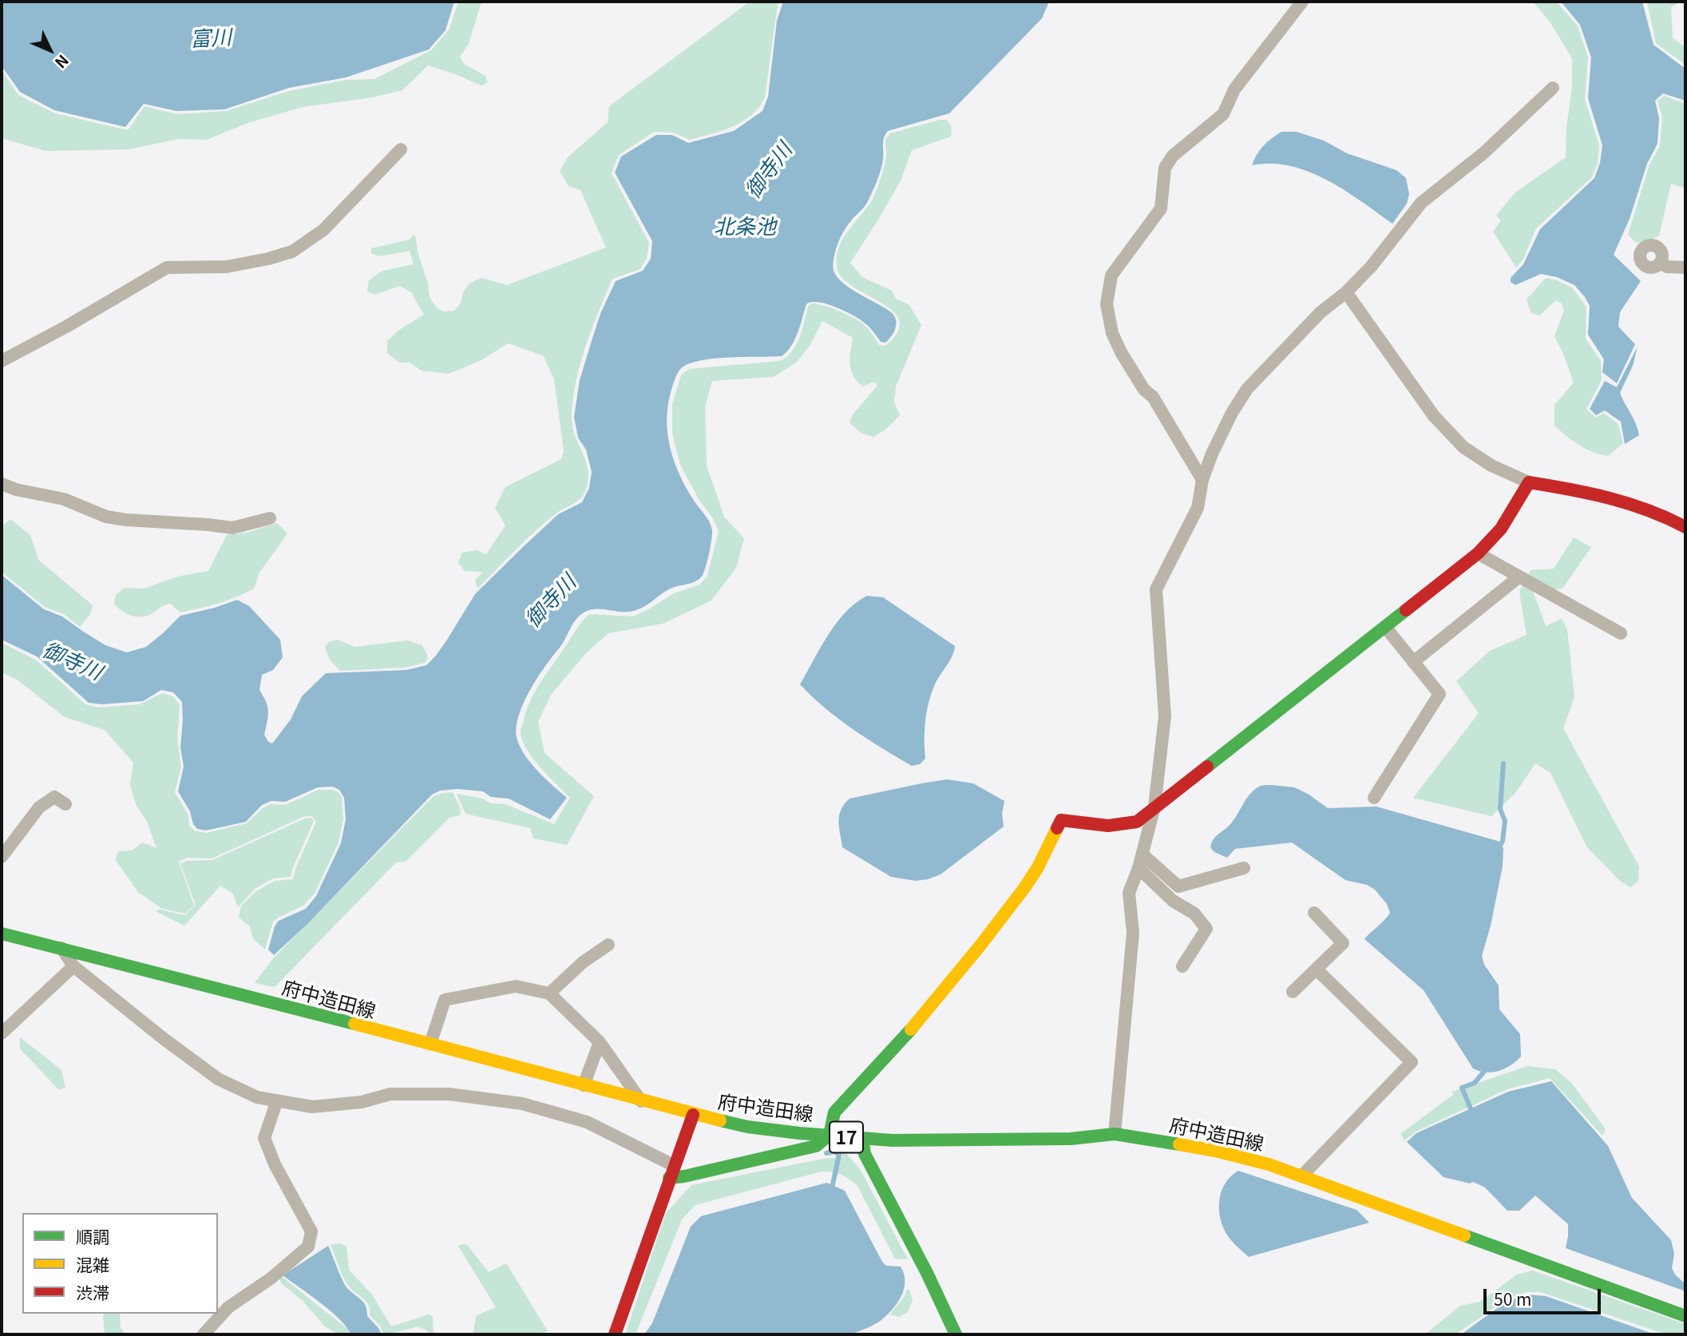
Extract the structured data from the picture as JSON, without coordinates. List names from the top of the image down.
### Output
{
  "streets": {
    "street": ["府中造田線", "17"]
  },
  "water": ["富川", "御寺川", "北条池"],
  "legend": ["順調", "混雑", "渋滞"],
  "scale_bar": "50 m",
  "north": "bottom right"
}
